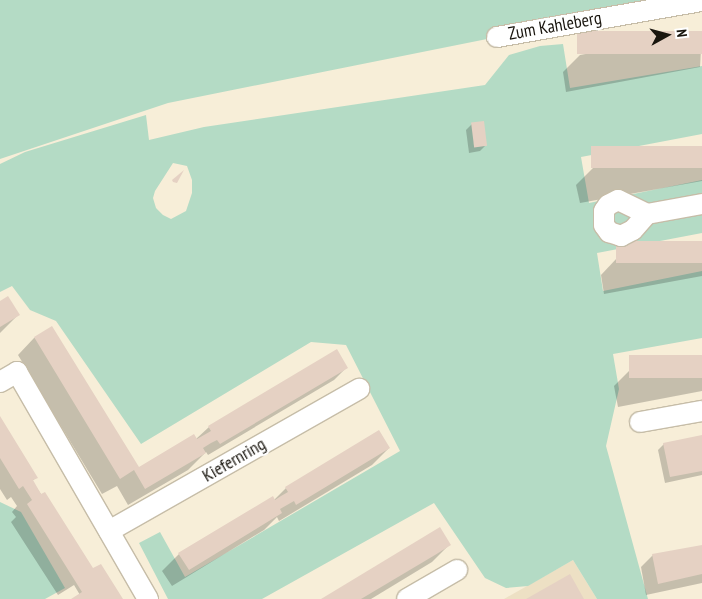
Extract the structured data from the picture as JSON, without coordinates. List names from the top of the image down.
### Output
{
  "streets": {
    "street": ["Zum Kahleberg", "Kiefernring"]
  },
  "north": "right"
}
